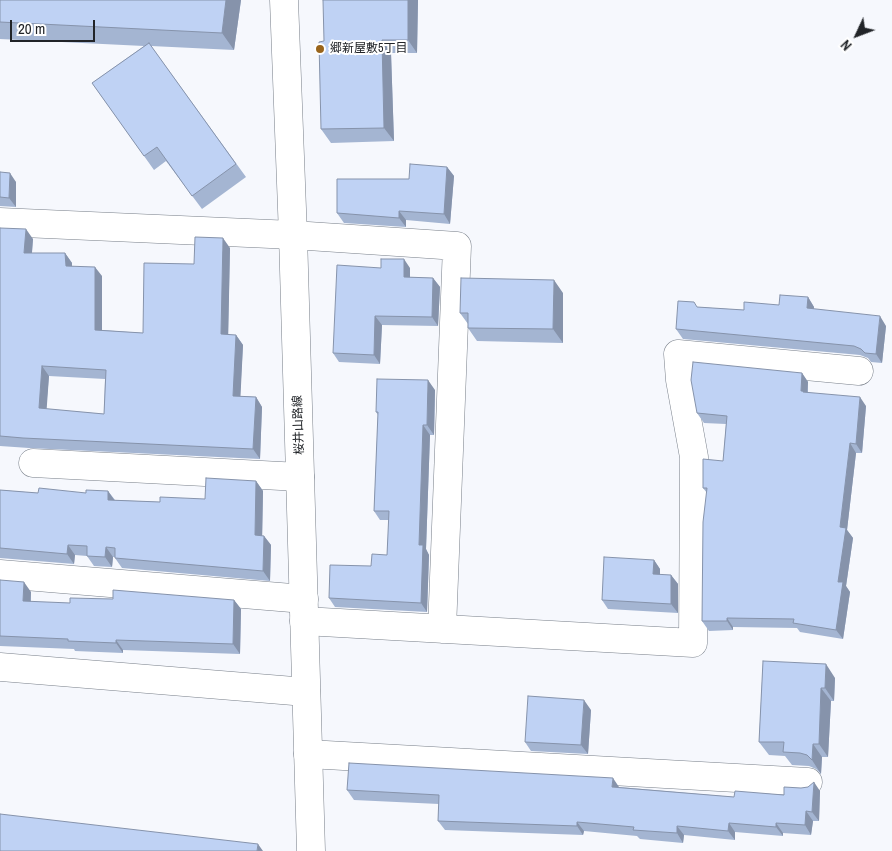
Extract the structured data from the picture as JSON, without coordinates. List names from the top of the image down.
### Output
{
  "streets": {
    "street": ["桜井山路線"]
  },
  "places": ["郷新屋敷5丁目"],
  "scale_bar": "20 m",
  "north": "bottom left"
}
